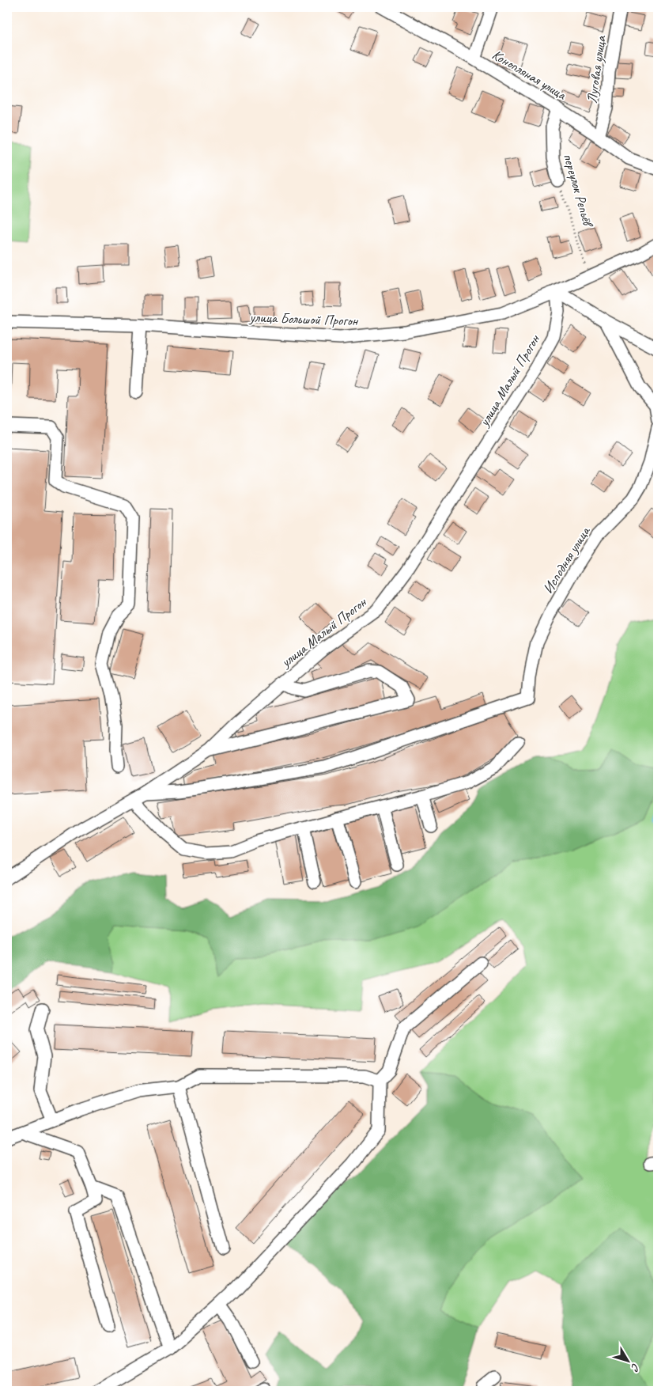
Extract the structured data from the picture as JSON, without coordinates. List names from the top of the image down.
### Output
{
  "streets": {
    "street": [
      "Луговая улица",
      "Конопляная улица",
      "переулок Репьёв",
      "улица Большой Прогон",
      "улица Малый Прогон",
      "Исподняя улица"
    ]
  },
  "crossings": [
    ["Луговая улица", "Конопляная улица"],
    ["Конопляная улица", "переулок Репьёв"],
    ["переулок Репьёв", "улица Большой Прогон"],
    ["улица Большой Прогон", "улица Малый Прогон"],
    ["улица Малый Прогон", "Исподняя улица"]
  ],
  "north": "bottom right"
}
